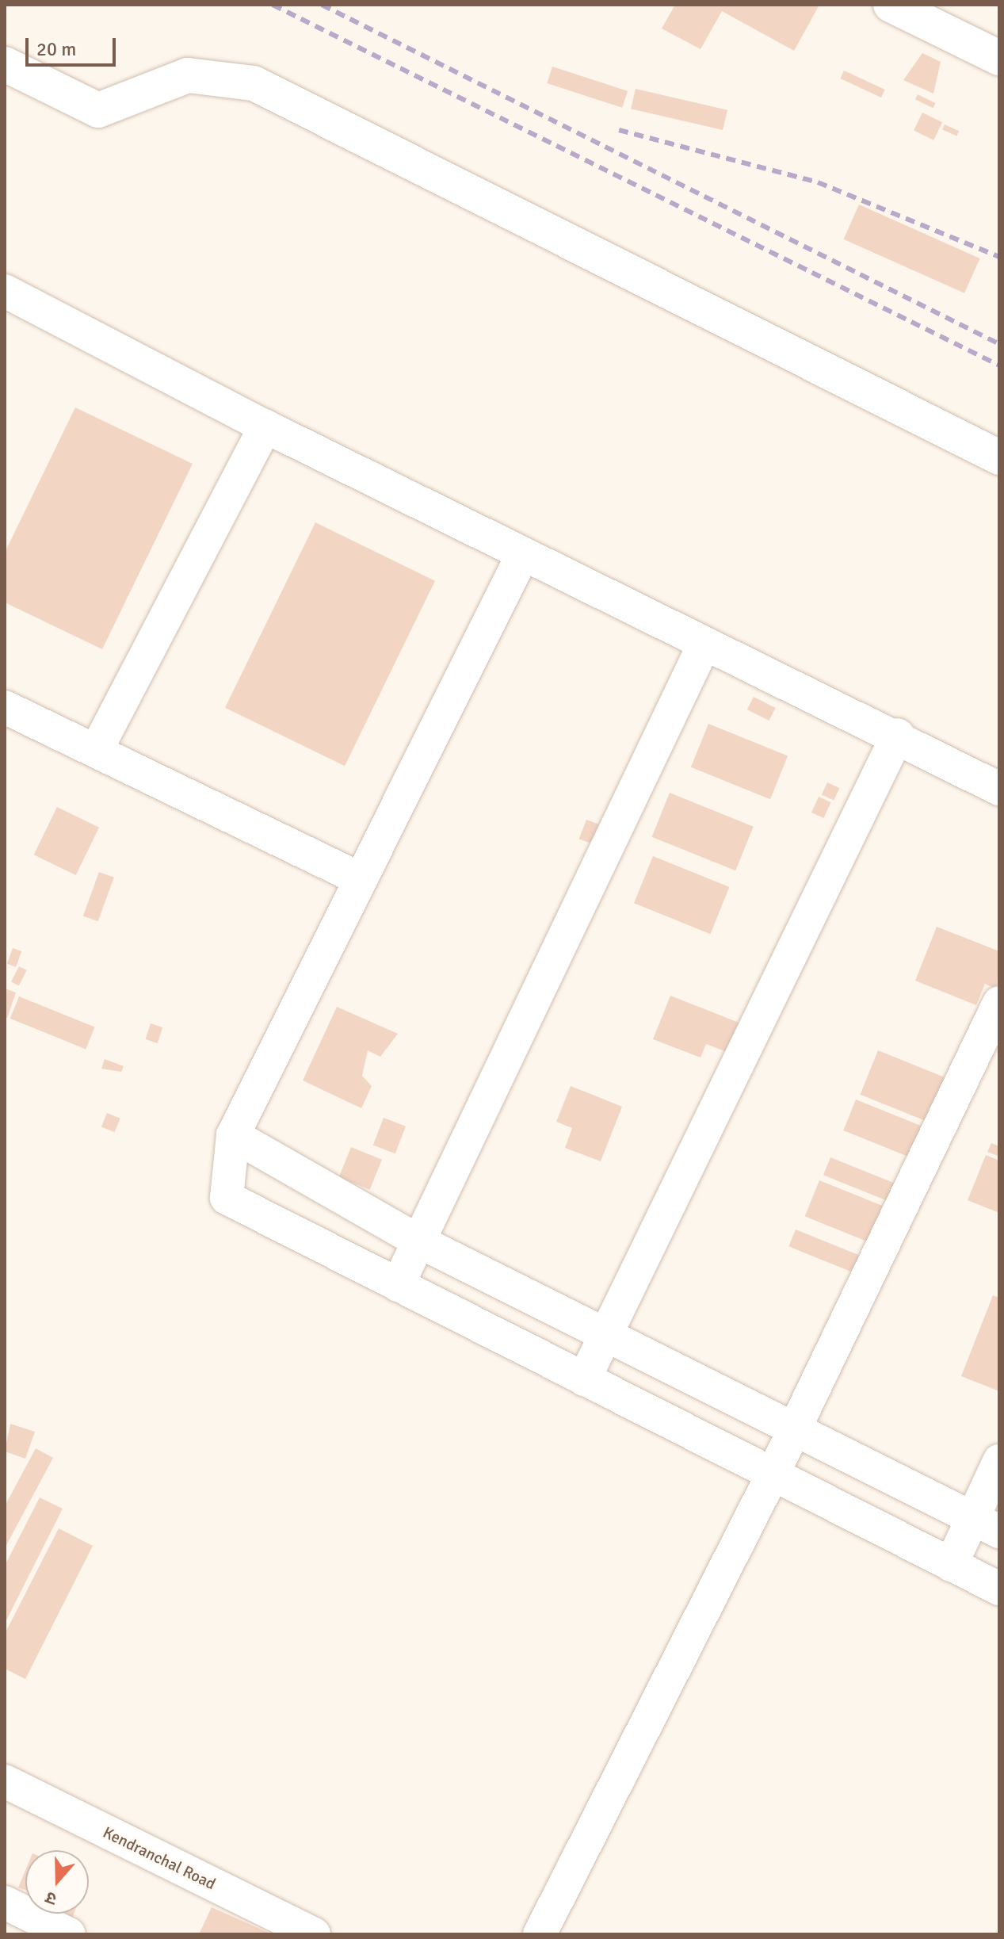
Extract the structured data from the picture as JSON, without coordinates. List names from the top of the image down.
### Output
{
  "streets": {
    "street": ["Kendranchal Road"]
  },
  "scale_bar": "20 m",
  "north": "bottom"
}
